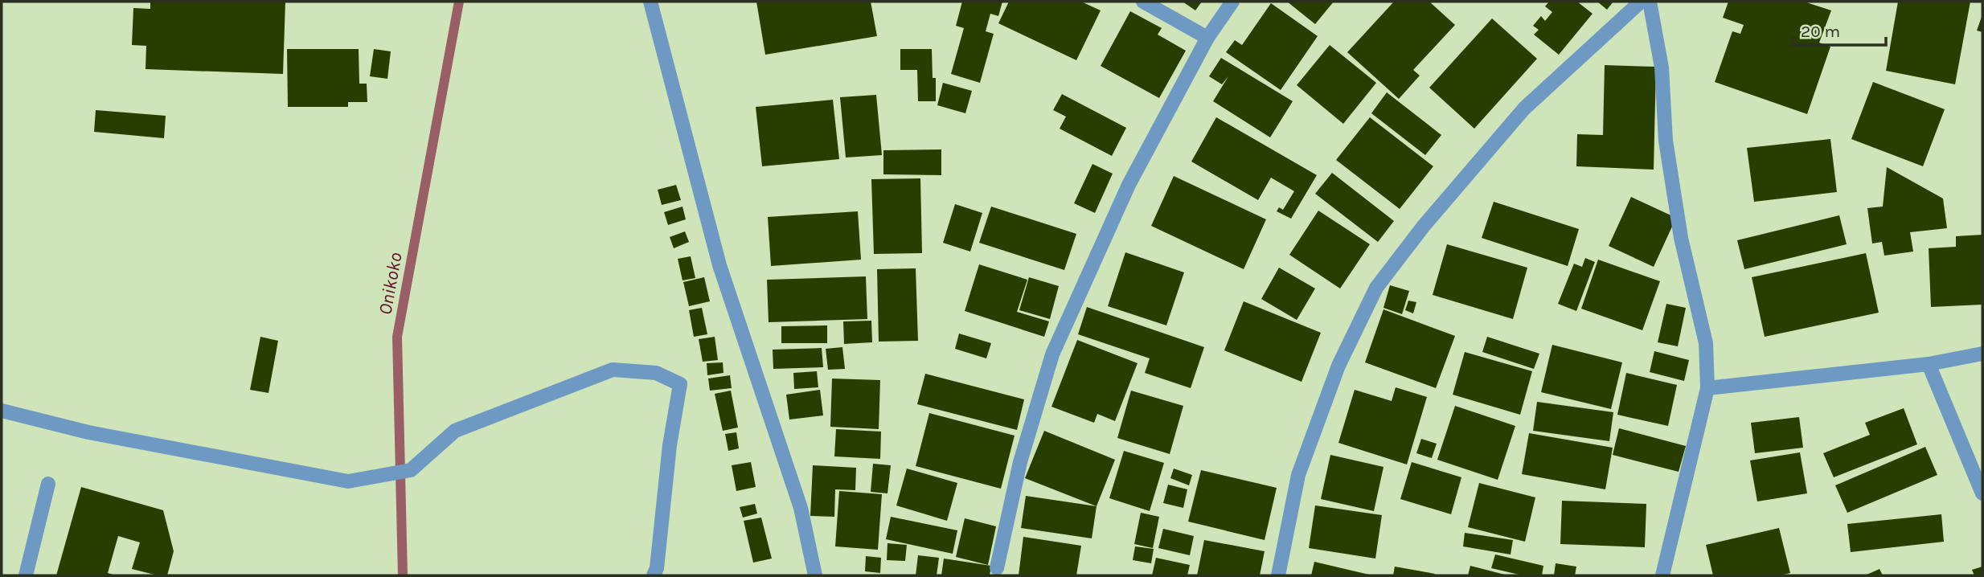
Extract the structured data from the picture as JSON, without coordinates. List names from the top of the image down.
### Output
{
  "water": ["Onikoko"],
  "scale_bar": "20 m"
}
